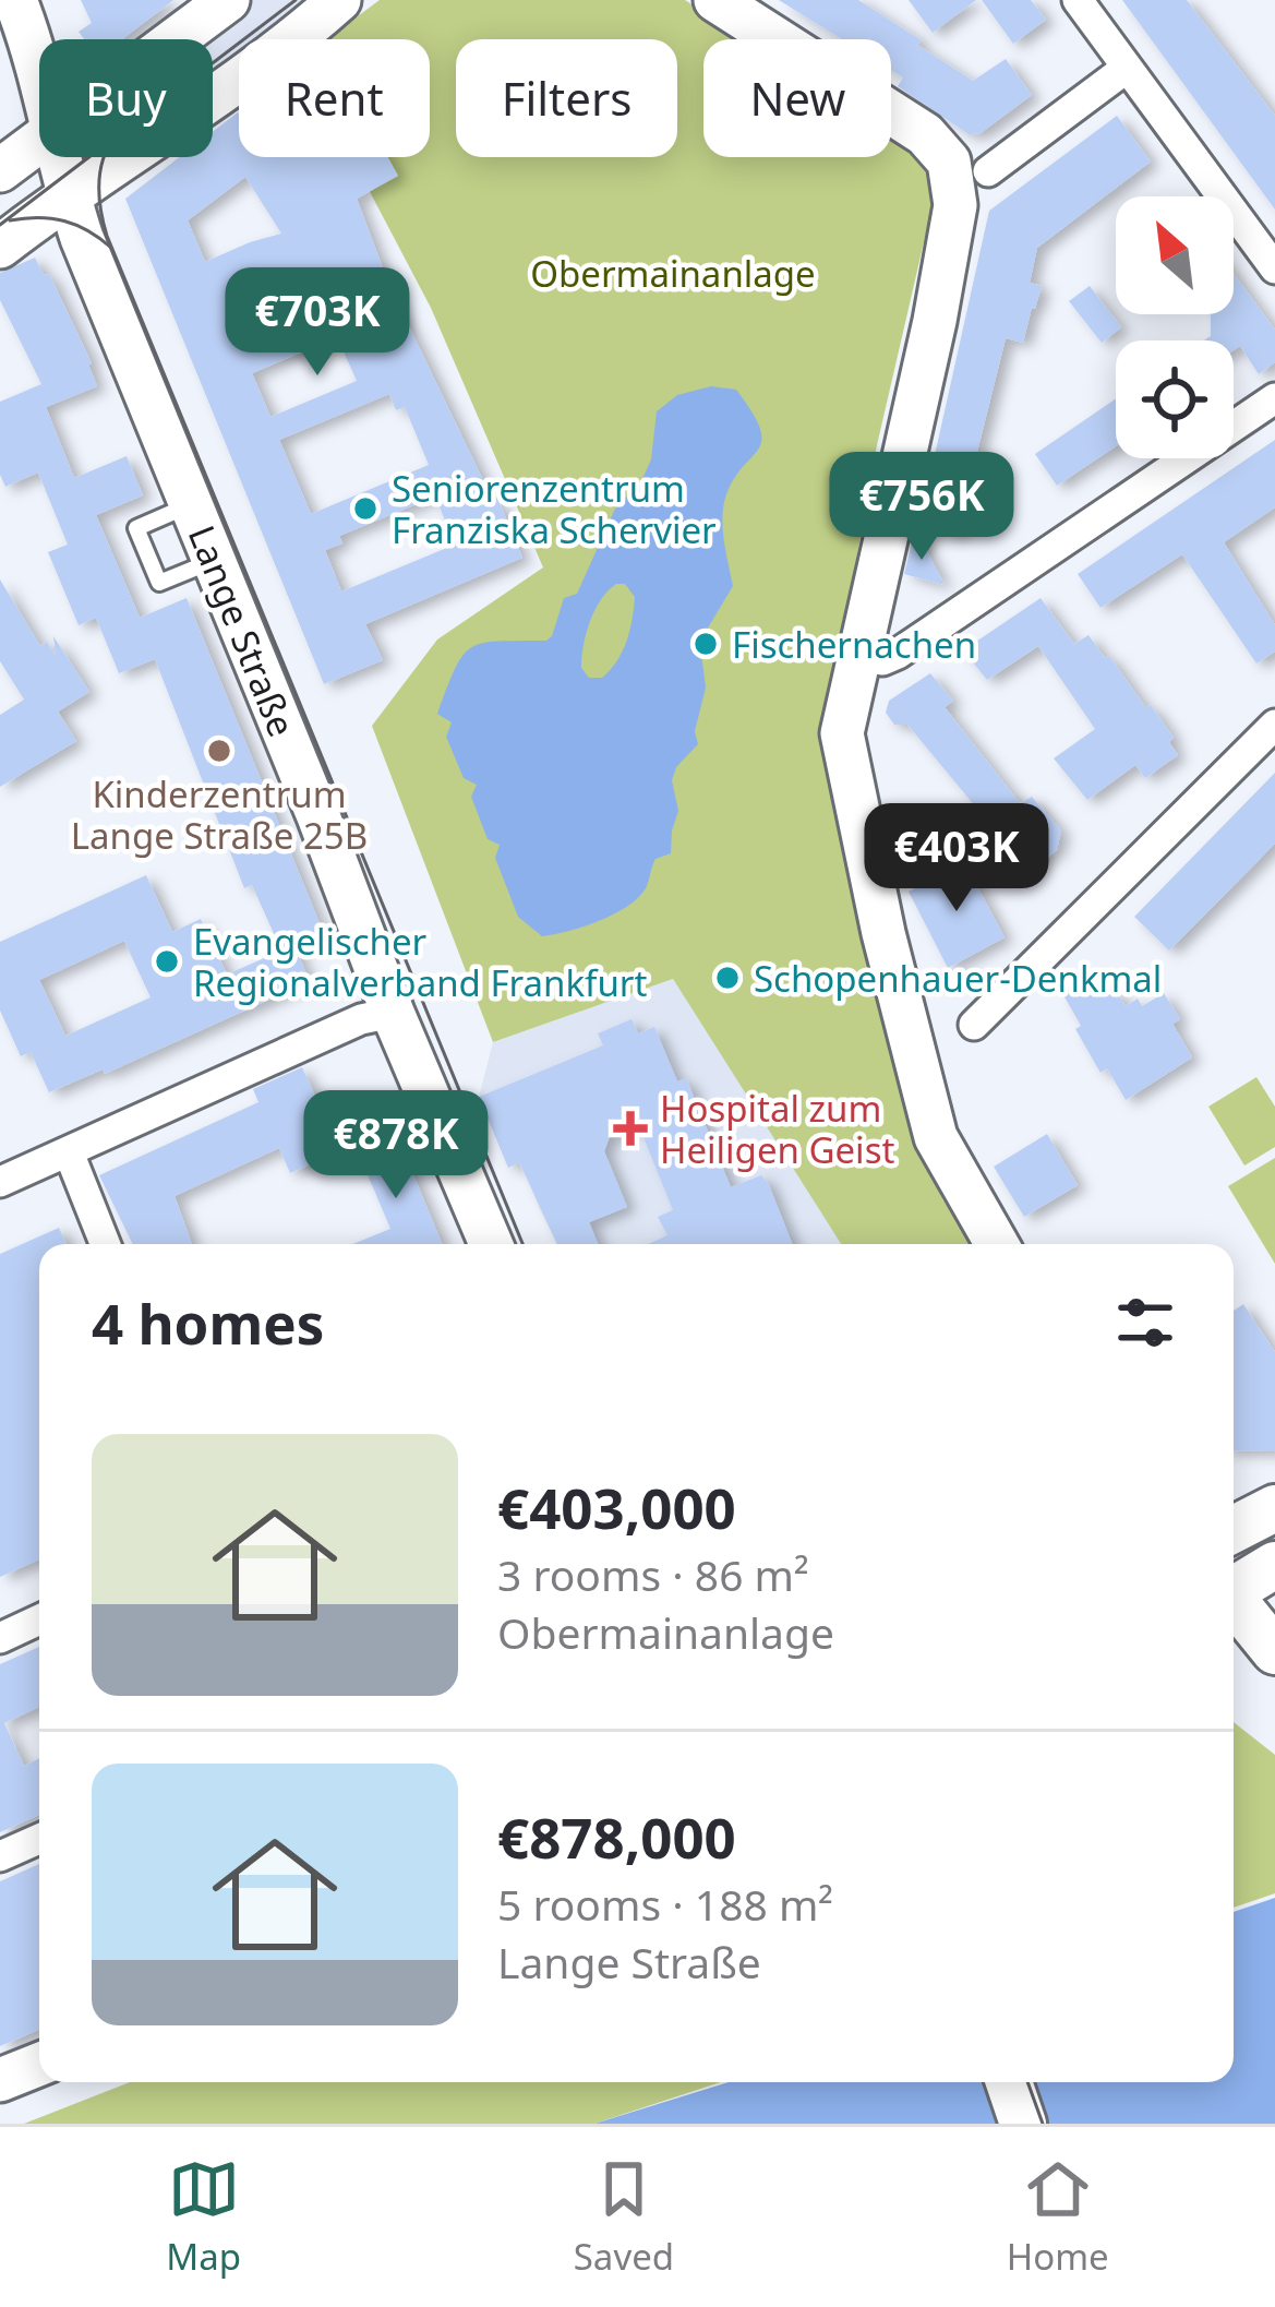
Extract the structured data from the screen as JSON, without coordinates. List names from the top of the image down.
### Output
{
  "streets": {
    "main road": ["Lange Straße"]
  },
  "parks": ["Obermainanlage"],
  "places": {
    "other": [
      "Seniorenzentrum Franziska Schervier",
      "Fischernachen",
      "Kinderzentrum Lange Straße 25B",
      "Evangelischer Regionalverband Frankfurt",
      "Schopenhauer-Denkmal"
    ],
    "health": ["Hospital zum Heiligen Geist"]
  },
  "north": "top left",
  "page": {
    "chip": [
      "Buy",
      "Rent",
      "Filters",
      "New"
    ],
    "price": [
      "€703K",
      "€756K",
      "€403K",
      "€878K"
    ],
    "heading": "4 homes",
    "list": [
      {
        "name": "€403,000",
        "note": "3 rooms · 86 m² · Obermainanlage"
      },
      {
        "name": "€878,000",
        "note": "5 rooms · 188 m² · Lange Straße"
      }
    ],
    "tabs": ["Map", "Saved", "Home"]
  }
}
